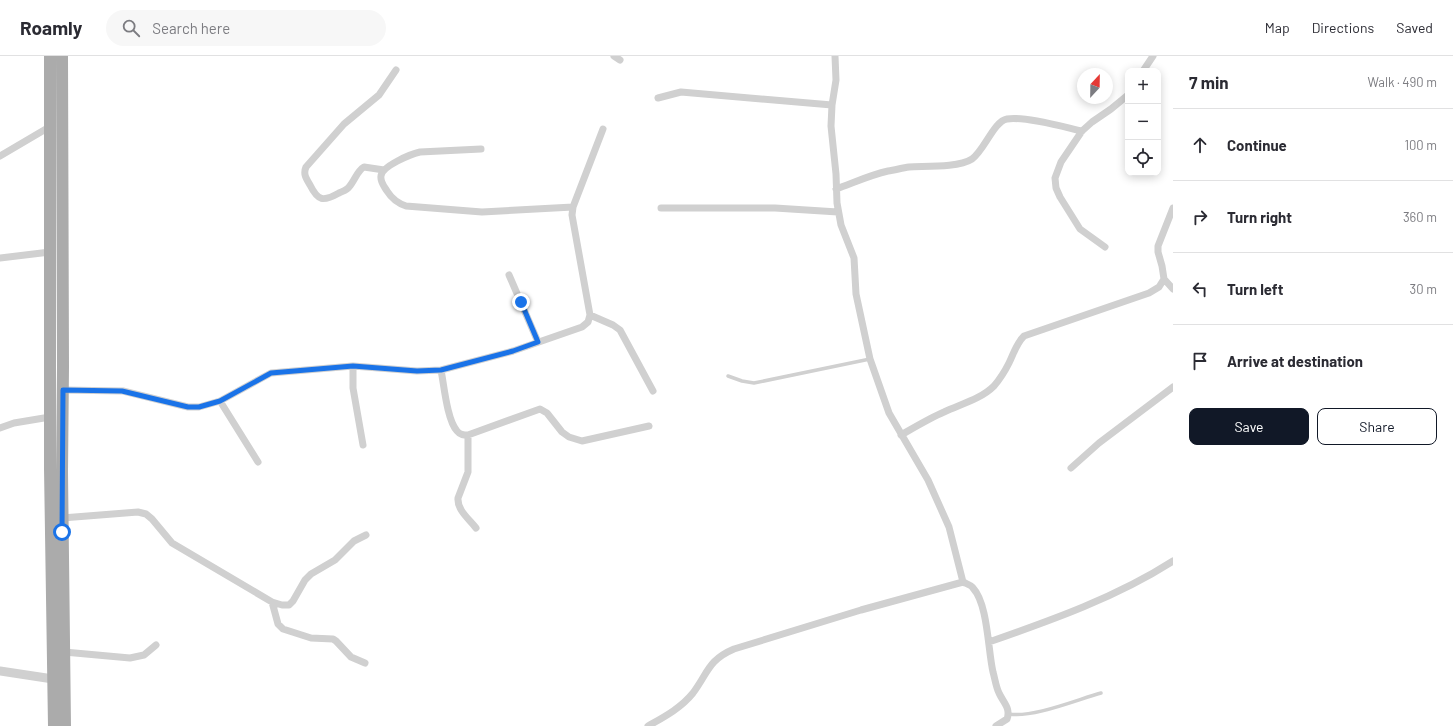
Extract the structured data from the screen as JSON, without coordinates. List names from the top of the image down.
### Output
{
  "north": "top",
  "page": {
    "header": "Roamly",
    "search": "Search here",
    "nav": ["Map", "Directions", "Saved"],
    "heading": ["7 min", "Walk · 490 m"],
    "map_buttons": ["+", "−"],
    "list": [
      ["Continue", "100 m"],
      ["Turn right", "360 m"],
      ["Turn left", "30 m"],
      "Arrive at destination"
    ],
    "buttons": ["Save", "Share"]
  }
}
